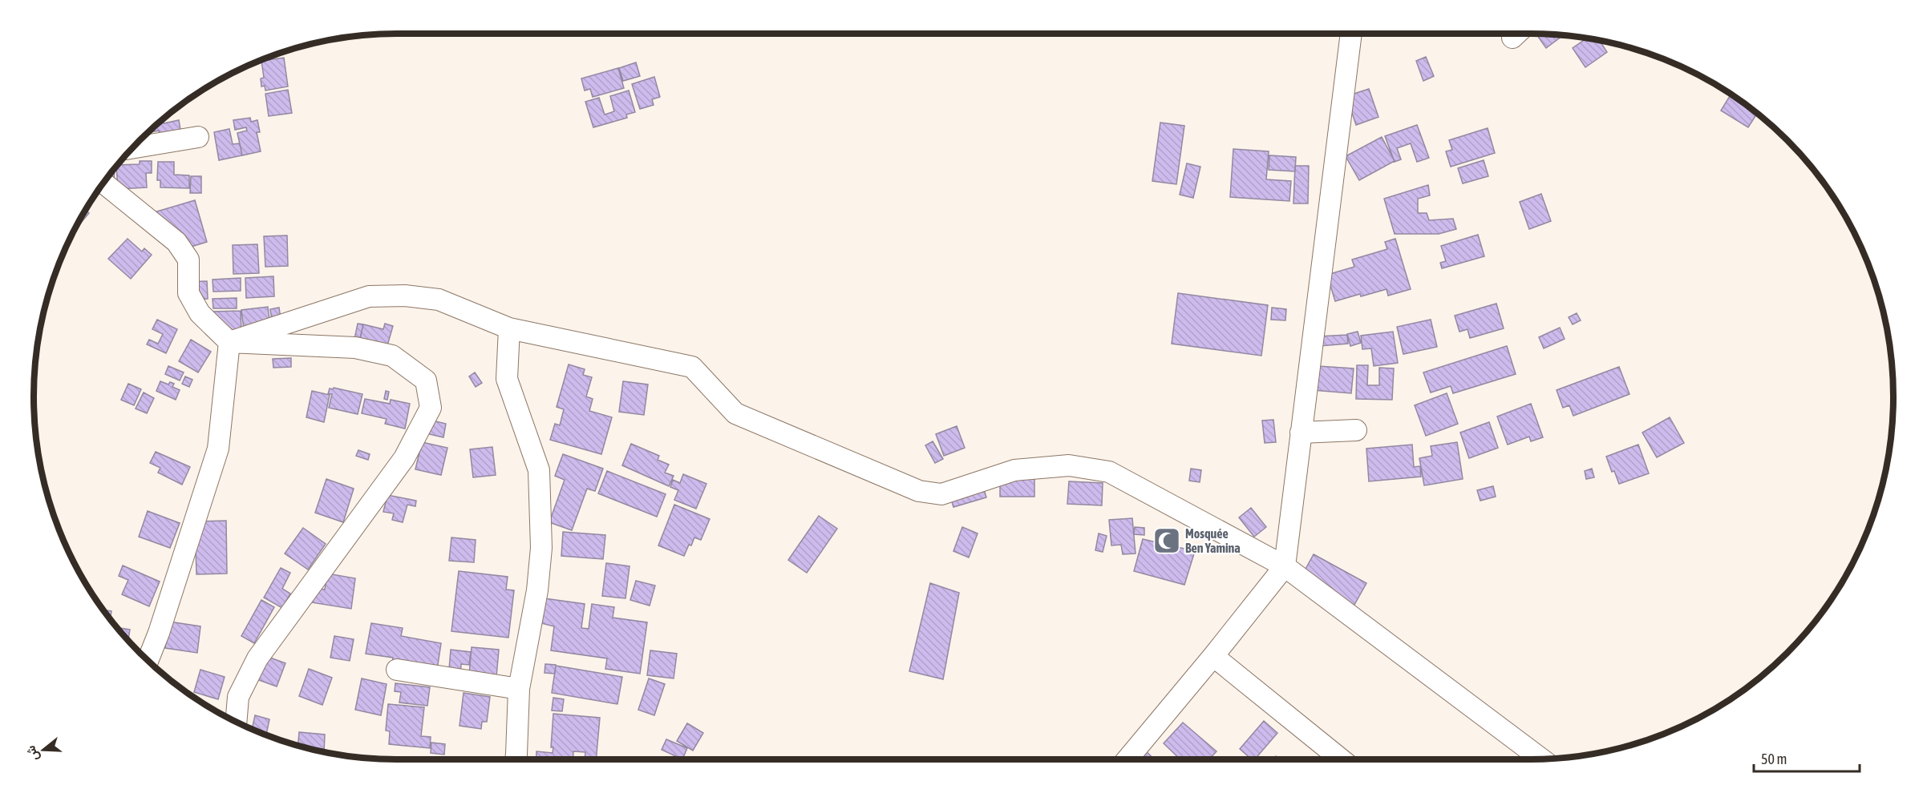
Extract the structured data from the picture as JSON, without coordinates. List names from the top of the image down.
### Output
{
  "places": {
    "mosque": ["Mosquée Ben Yamina"]
  },
  "scale_bar": "50 m",
  "north": "left"
}
